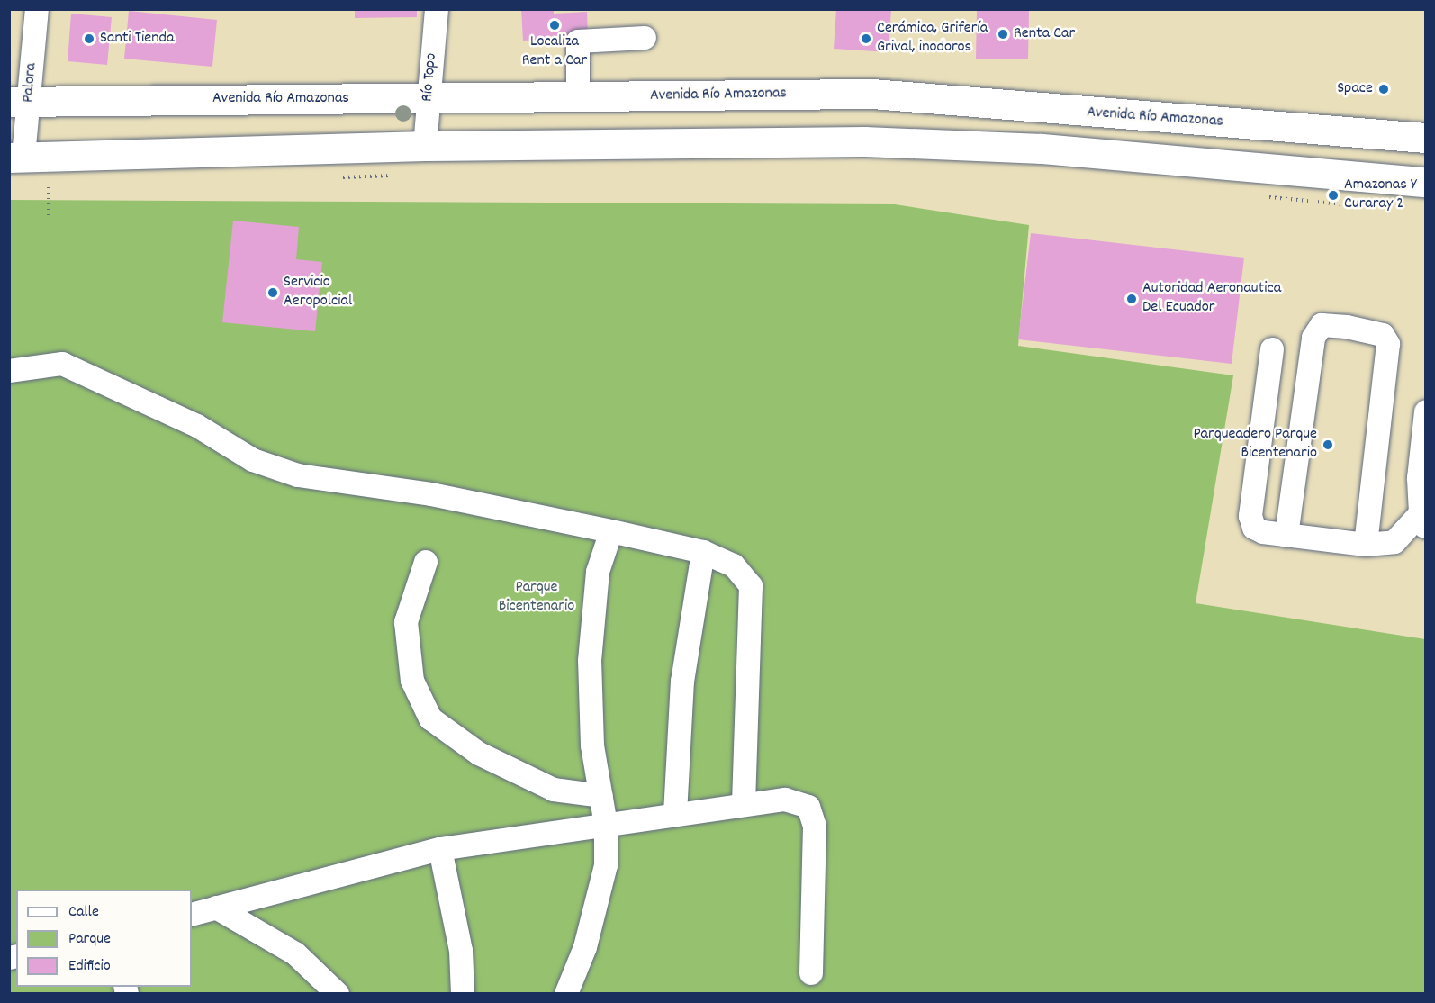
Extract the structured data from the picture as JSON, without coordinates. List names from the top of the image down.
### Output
{
  "streets": {
    "main road": ["Avenida Río Amazonas"],
    "street": ["Río Topo", "Palora"]
  },
  "crossings": [
    ["Río Topo", "Avenida Río Amazonas"],
    ["Palora", "Avenida Río Amazonas"]
  ],
  "parks": ["Parque Bicentenario"],
  "places": [
    "Localiza Rent a Car",
    "Renta Car",
    "Santi Tienda",
    "Cerámica, Grifería Grival, inodoros",
    "Space",
    "Amazonas Y Curaray 2",
    "Servicio Aeropolcial",
    "Autoridad Aeronautica Del Ecuador",
    "Parqueadero Parque Bicentenario"
  ],
  "legend": ["Calle", "Parque", "Edificio"]
}
